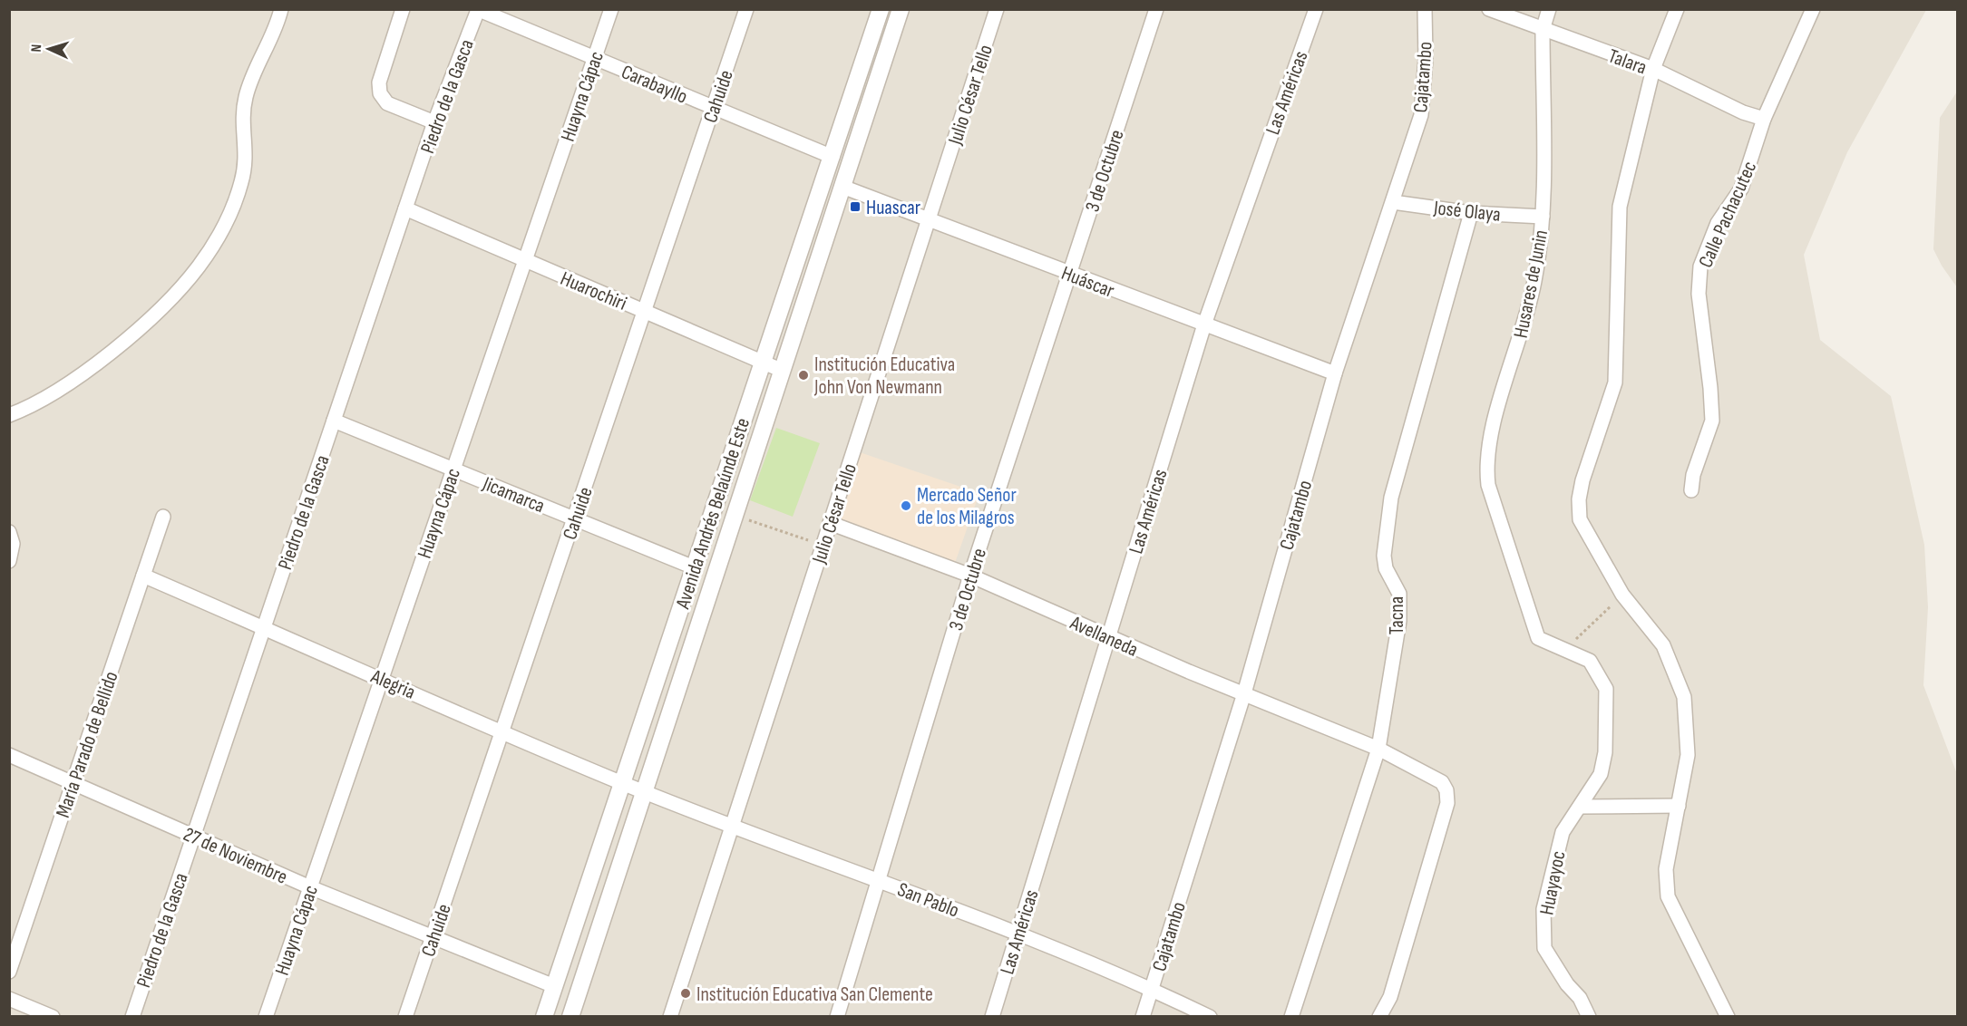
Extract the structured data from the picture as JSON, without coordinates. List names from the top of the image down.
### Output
{
  "streets": {
    "street": [
      "Talara",
      "Cajatambo",
      "Carabayllo",
      "Las Américas",
      "Julio César Tello",
      "Piedro de la Gasca",
      "Huayna Cápac",
      "Cahuide",
      "3 de Octubre",
      "José Olaya",
      "Calle Pachacutec",
      "Huáscar",
      "Husares de Junin",
      "Huarochiri",
      "Jicamarca",
      "Avenida Andrés Belaúnde Este",
      "Tacna",
      "Avellaneda",
      "Alegria",
      "María Parado de Bellido",
      "27 de Noviembre",
      "Huayayoc",
      "San Pablo"
    ]
  },
  "crossings": [
    ["Talara", "Calle Pachacutec"],
    ["Talara", "Husares de Junin"],
    ["Cajatambo", "José Olaya"],
    ["Cajatambo", "Huáscar"],
    ["Cajatambo", "Avellaneda"],
    ["Cajatambo", "San Pablo"],
    ["Carabayllo", "Piedro de la Gasca"],
    ["Carabayllo", "Huayna Cápac"],
    ["Carabayllo", "Cahuide"],
    ["Carabayllo", "Avenida Andrés Belaúnde Este"],
    ["Las Américas", "Huáscar"],
    ["Las Américas", "Avellaneda"],
    ["Las Américas", "San Pablo"],
    ["Julio César Tello", "Huáscar"],
    ["Julio César Tello", "Avellaneda"],
    ["Julio César Tello", "San Pablo"],
    ["Piedro de la Gasca", "Huarochiri"],
    ["Piedro de la Gasca", "Jicamarca"],
    ["Piedro de la Gasca", "Alegria"],
    ["Piedro de la Gasca", "27 de Noviembre"],
    ["Huayna Cápac", "Huarochiri"],
    ["Huayna Cápac", "Jicamarca"],
    ["Huayna Cápac", "Alegria"],
    ["Huayna Cápac", "27 de Noviembre"],
    ["Cahuide", "Huarochiri"],
    ["Cahuide", "Jicamarca"],
    ["Cahuide", "Alegria"],
    ["Cahuide", "27 de Noviembre"],
    ["3 de Octubre", "Huáscar"],
    ["3 de Octubre", "Avellaneda"],
    ["3 de Octubre", "San Pablo"],
    ["José Olaya", "Husares de Junin"],
    ["José Olaya", "Tacna"],
    ["Huáscar", "Avenida Andrés Belaúnde Este"],
    ["Husares de Junin", "Huayayoc"],
    ["Huarochiri", "Avenida Andrés Belaúnde Este"],
    ["Jicamarca", "Avenida Andrés Belaúnde Este"],
    ["Avenida Andrés Belaúnde Este", "Alegria"],
    ["Avenida Andrés Belaúnde Este", "27 de Noviembre"],
    ["Avenida Andrés Belaúnde Este", "San Pablo"],
    ["Tacna", "Avellaneda"],
    ["Alegria", "María Parado de Bellido"],
    ["Alegria", "San Pablo"],
    ["María Parado de Bellido", "27 de Noviembre"]
  ],
  "places": {
    "transit": ["Huascar"],
    "other": ["Institución Educativa John Von Newmann", "Mercado Señor de los Milagros", "Institución Educativa San Clemente"]
  },
  "north": "left"
}
